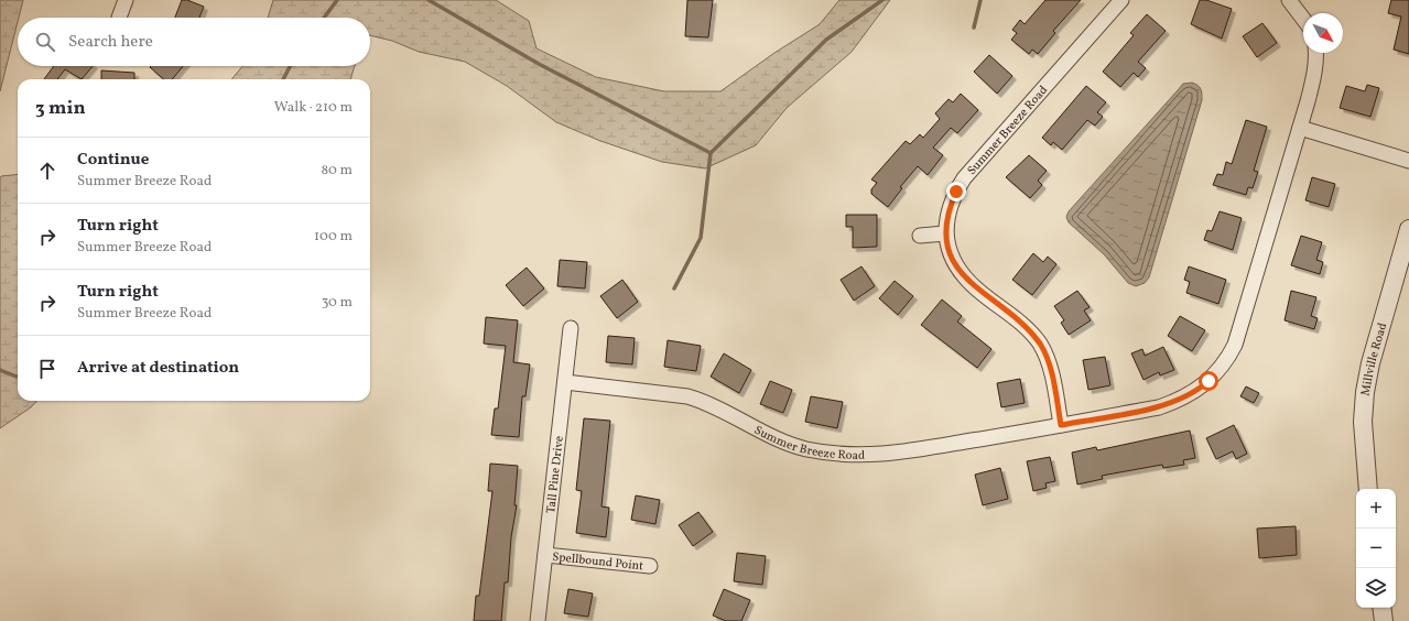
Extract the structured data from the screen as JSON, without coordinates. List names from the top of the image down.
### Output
{
  "streets": {
    "street": [
      "Summer Breeze Road",
      "Millville Road",
      "Tall Pine Drive",
      "Spellbound Point"
    ]
  },
  "crossings": [
    ["Summer Breeze Road", "Tall Pine Drive"],
    ["Tall Pine Drive", "Spellbound Point"]
  ],
  "north": "bottom right",
  "page": {
    "search": "Search here",
    "heading": ["3 min", "Walk · 210 m"],
    "list": [
      ["Continue", "Summer Breeze Road", "80 m"],
      ["Turn right", "Summer Breeze Road", "100 m"],
      ["Turn right", "Summer Breeze Road", "30 m"],
      "Arrive at destination"
    ],
    "map_buttons": ["+", "−"]
  }
}
